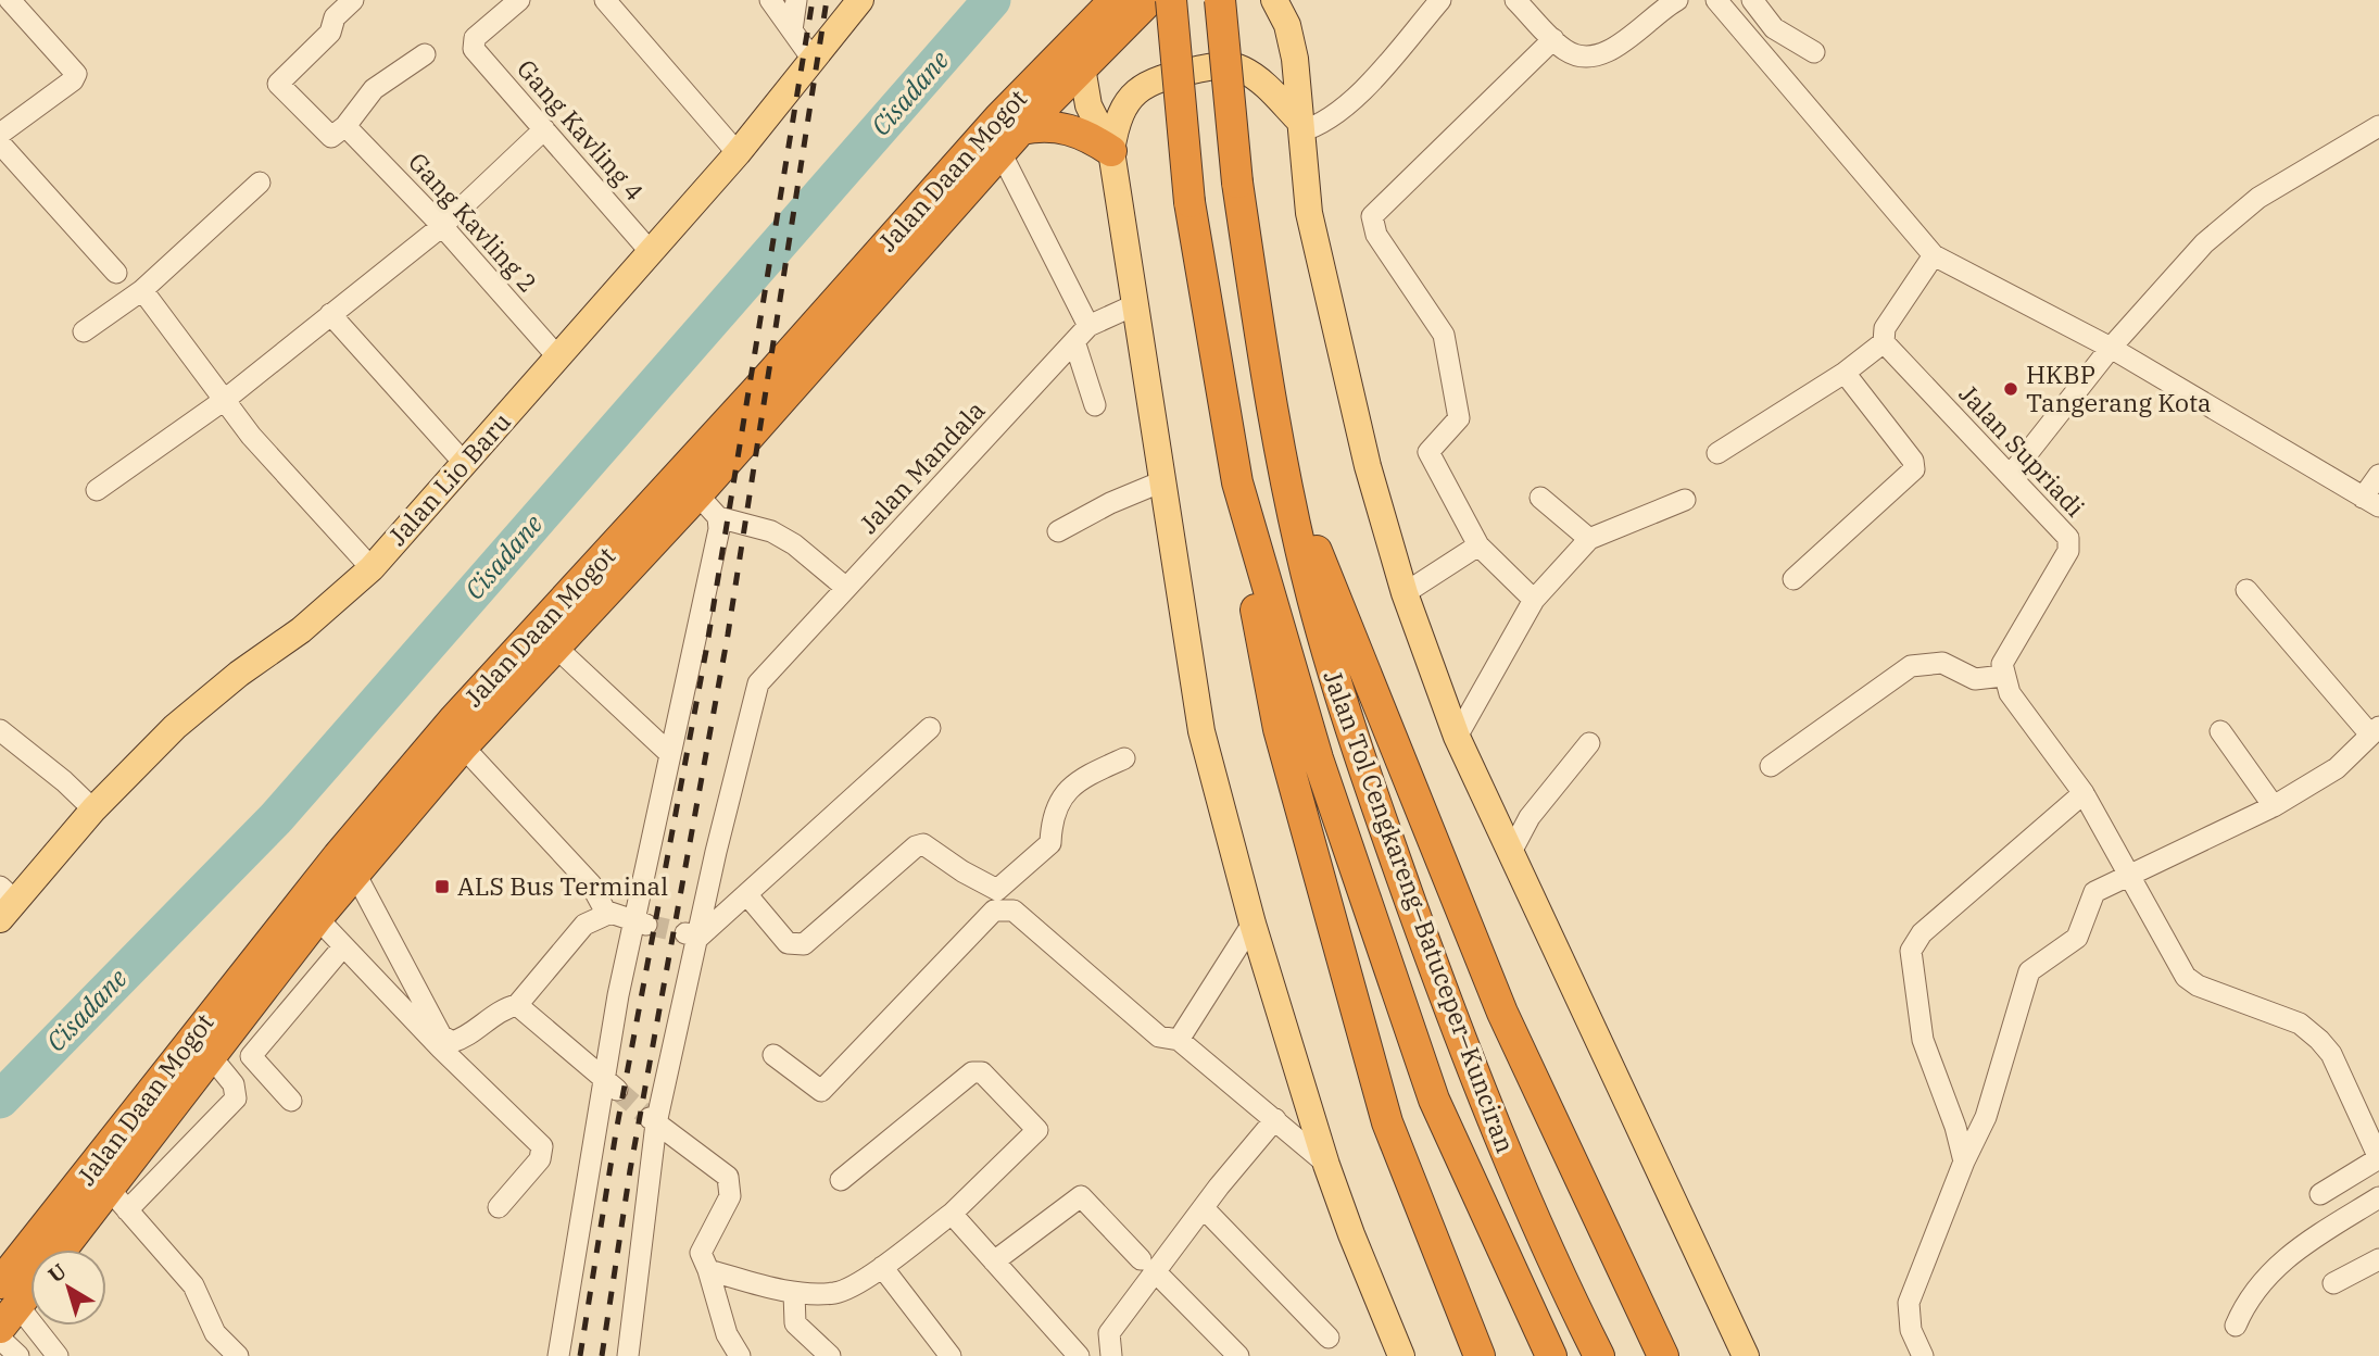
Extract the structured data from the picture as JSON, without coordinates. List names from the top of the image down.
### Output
{
  "streets": {
    "highway": ["Jalan Daan Mogot", "Jalan Tol Cengkareng–Batuceper–Kunciran"],
    "main road": ["Jalan Lio Baru"],
    "street": [
      "Gang Kavling 4",
      "Gang Kavling 2",
      "Jalan Supriadi",
      "Jalan Mandala"
    ]
  },
  "crossings": [
    ["Gang Kavling 4", "Jalan Lio Baru"],
    ["Gang Kavling 2", "Jalan Lio Baru"]
  ],
  "water": ["Cisadane"],
  "places": {
    "other": ["HKBP Tangerang Kota"],
    "transit": ["ALS Bus Terminal"]
  },
  "north": "top left"
}
